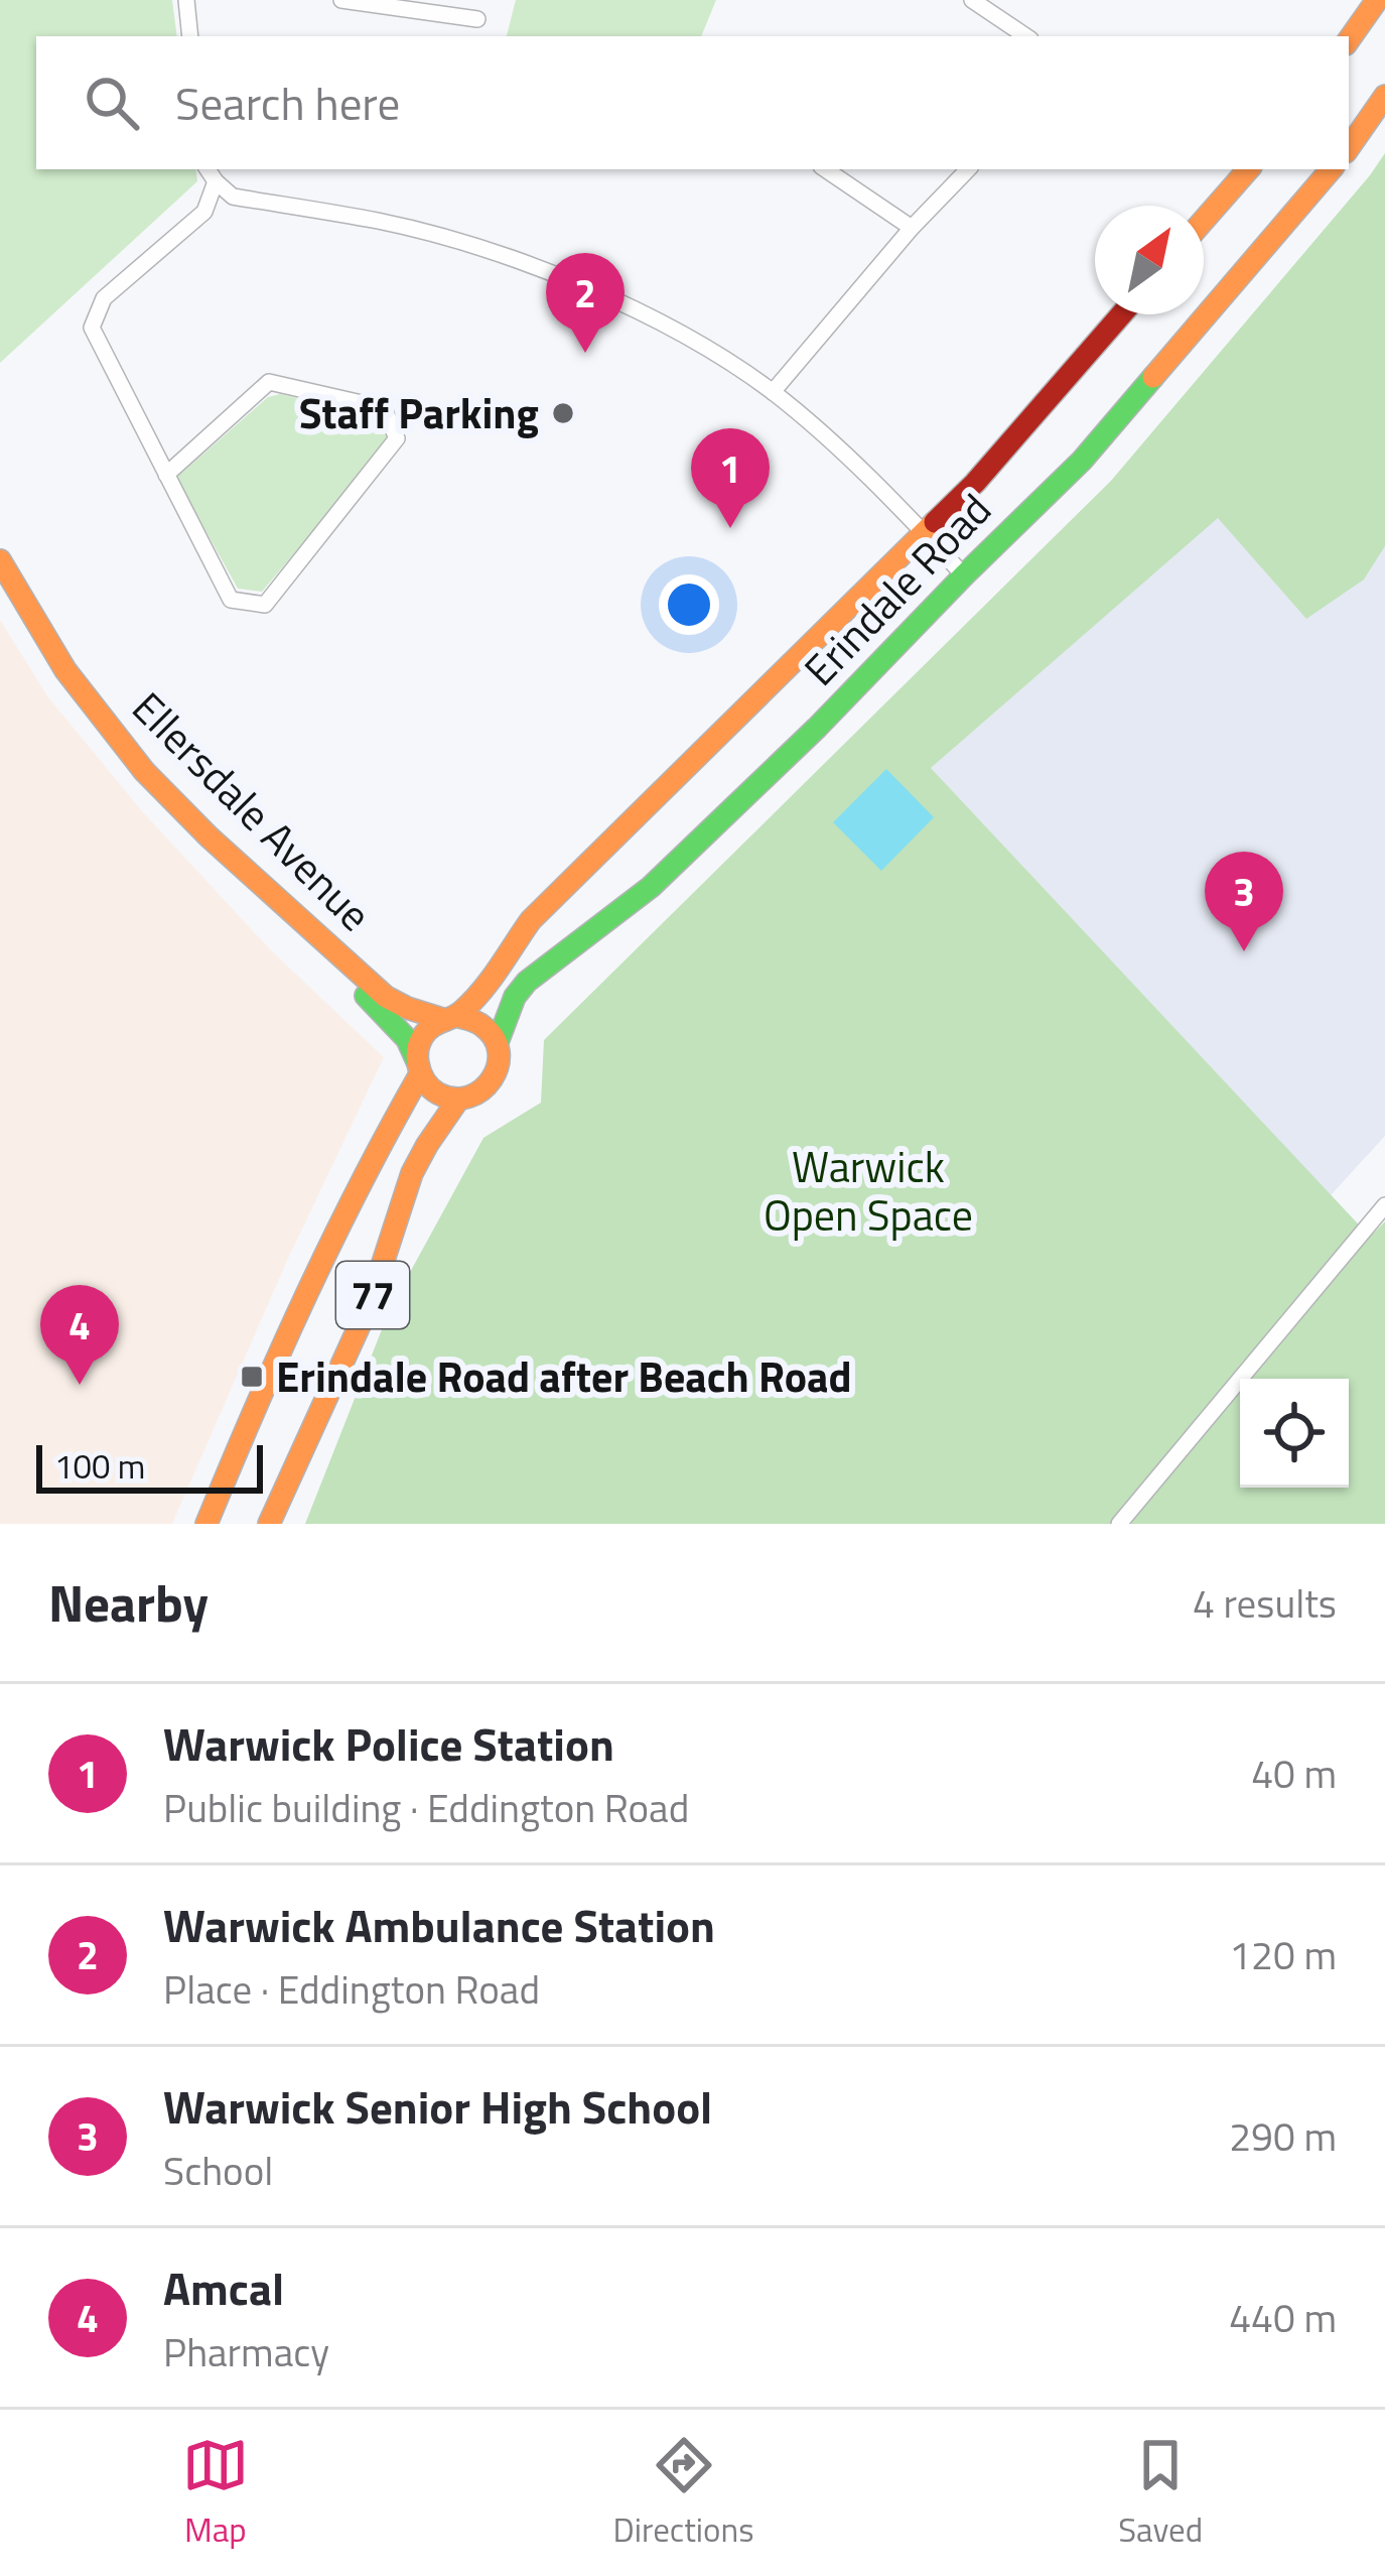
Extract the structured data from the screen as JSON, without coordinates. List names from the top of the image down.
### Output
{
  "streets": {
    "main road": ["Erindale Road", "Ellersdale Avenue", "77"]
  },
  "crossings": [
    ["Erindale Road", "Ellersdale Avenue"]
  ],
  "parks": ["Warwick Open Space"],
  "places": {
    "other": ["Staff Parking"],
    "transit": ["Erindale Road after Beach Road"]
  },
  "scale_bar": "100 m",
  "north": "top right",
  "page": {
    "search": "Search here",
    "pins": [
      "2",
      "1",
      "3",
      "4"
    ],
    "scale": "100 m",
    "heading": ["Nearby", "4 results"],
    "list": [
      {
        "mark": "1",
        "name": "Warwick Police Station",
        "note": "Public building · Eddington Road",
        "value": "40 m"
      },
      {
        "mark": "2",
        "name": "Warwick Ambulance Station",
        "note": "Place · Eddington Road",
        "value": "120 m"
      },
      {
        "mark": "3",
        "name": "Warwick Senior High School",
        "note": "School",
        "value": "290 m"
      },
      {
        "mark": "4",
        "name": "Amcal",
        "note": "Pharmacy",
        "value": "440 m"
      }
    ],
    "nav": ["Map", "Directions", "Saved"]
  }
}
